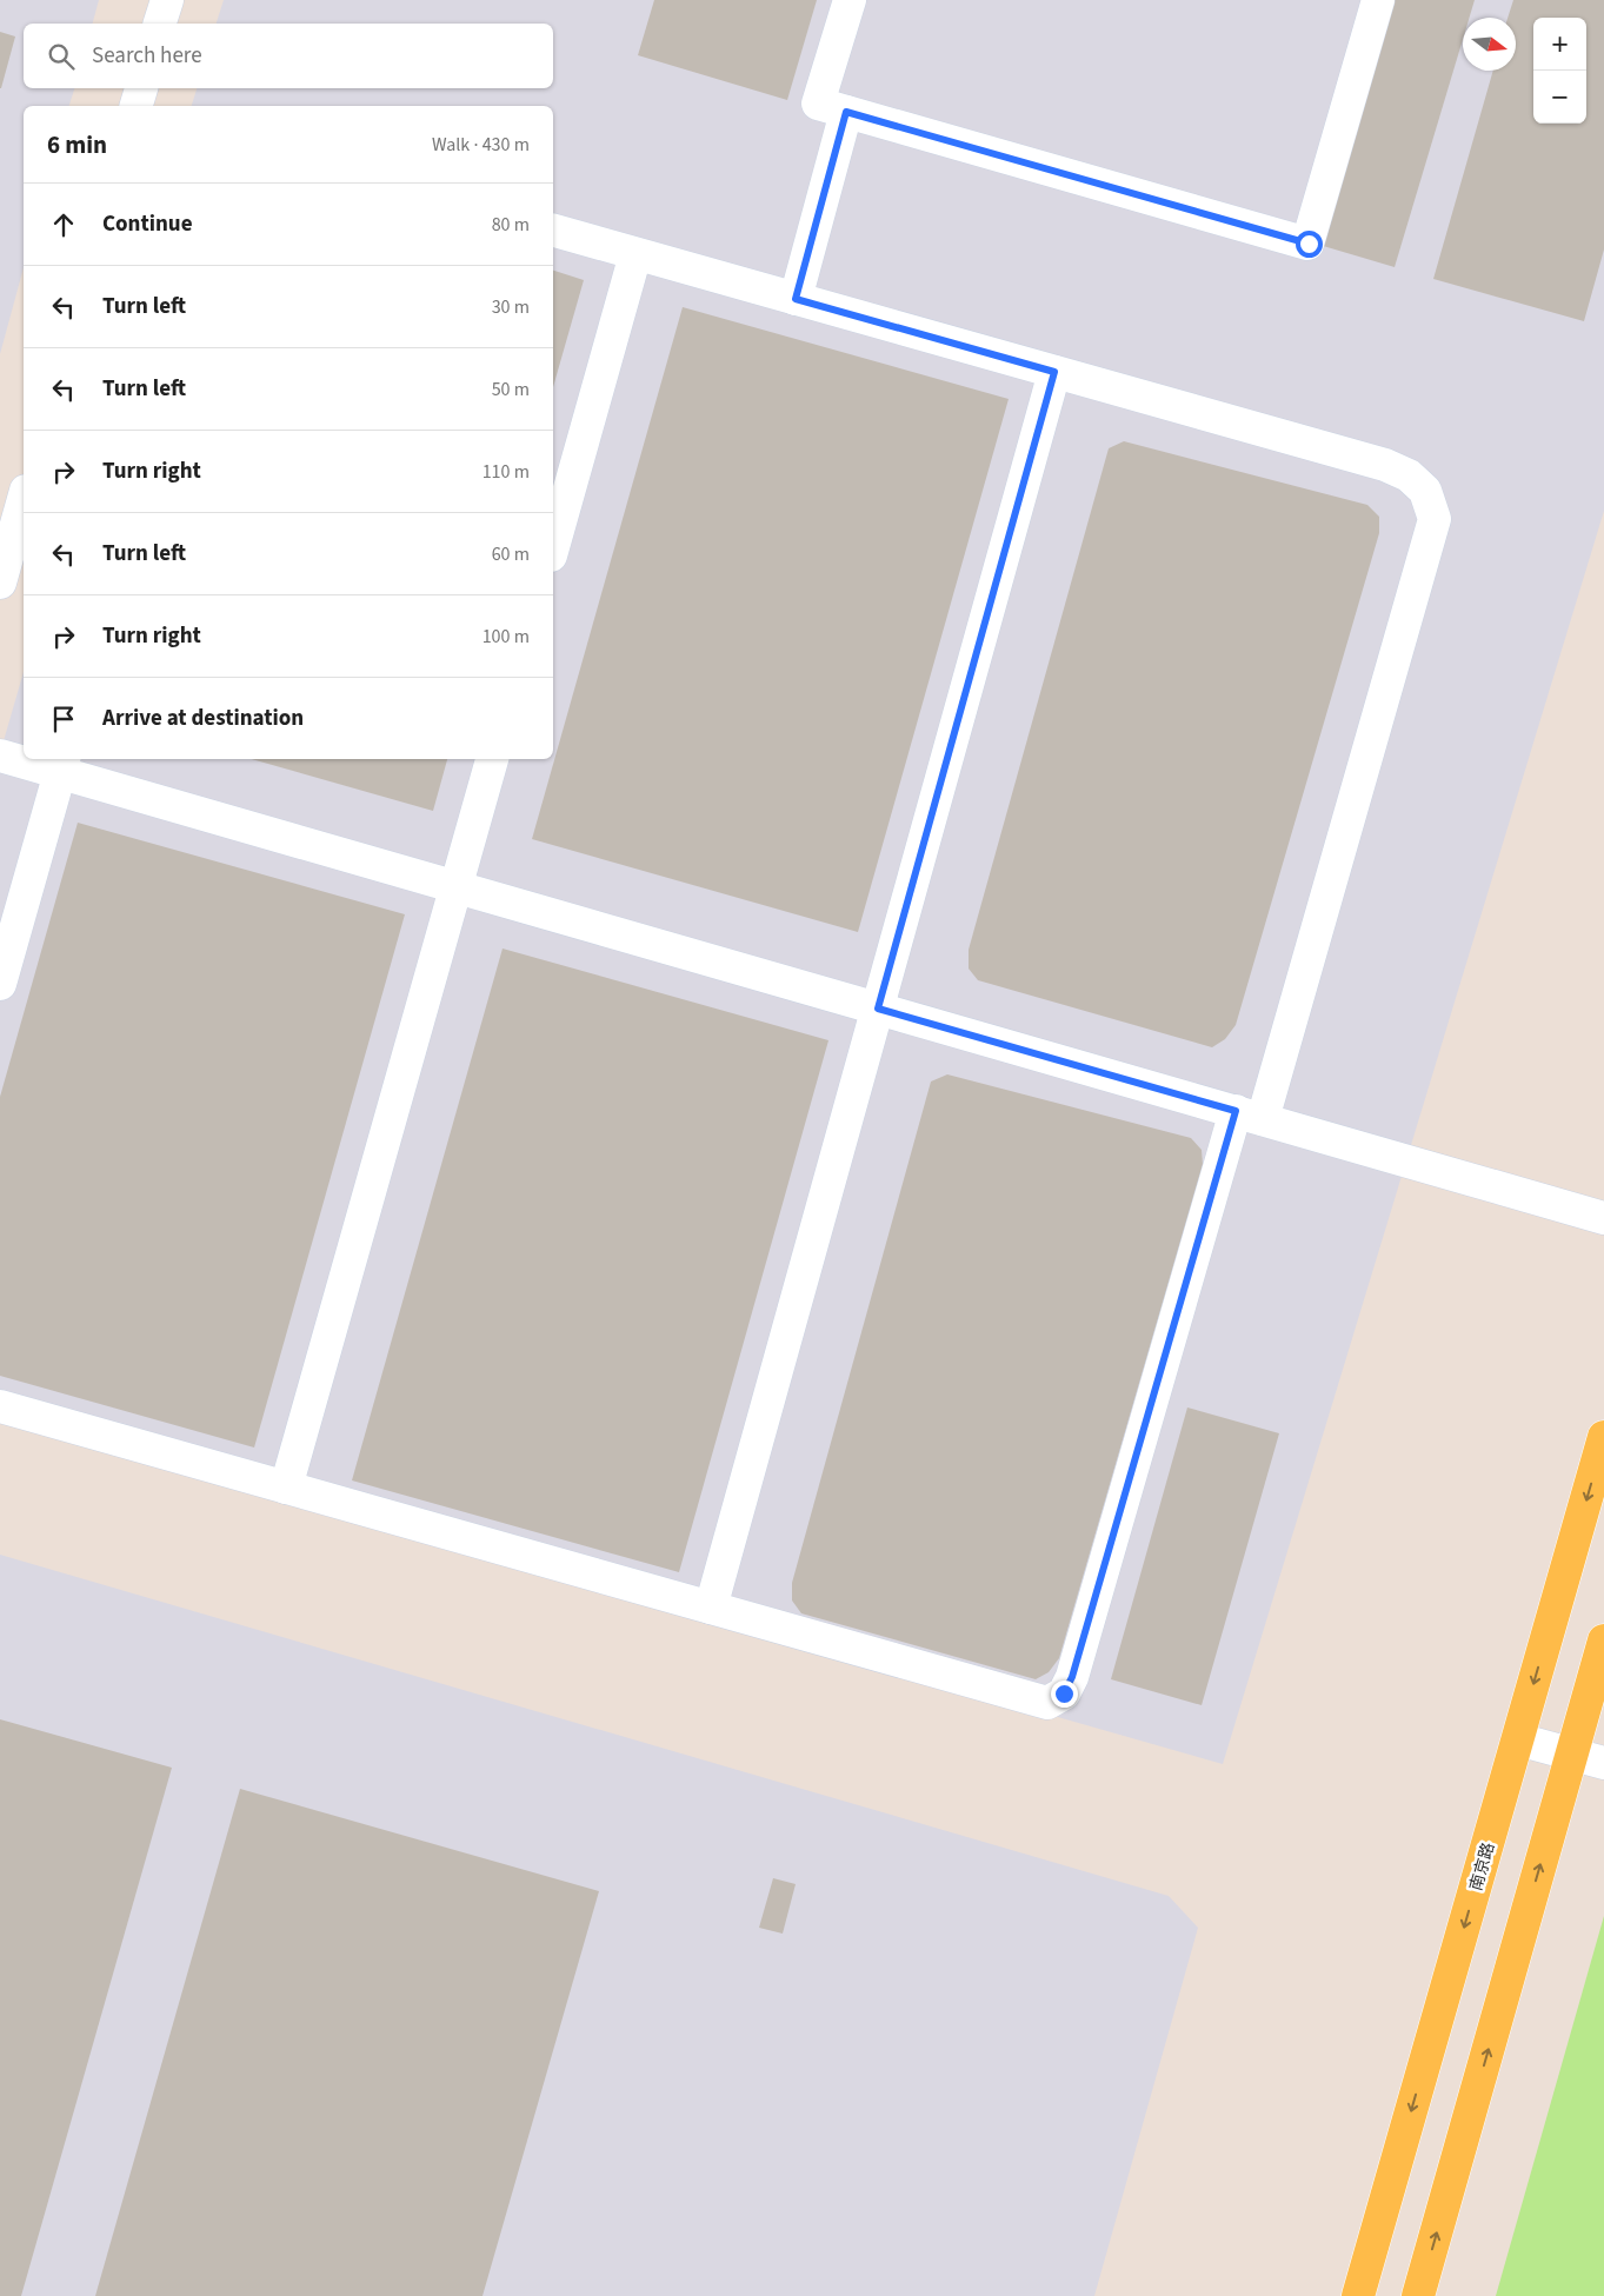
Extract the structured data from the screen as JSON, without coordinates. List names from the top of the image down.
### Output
{
  "streets": {
    "main road": ["南京路"]
  },
  "north": "right",
  "page": {
    "map_buttons": ["+", "−"],
    "search": "Search here",
    "heading": ["6 min", "Walk · 430 m"],
    "list": [
      ["Continue", "80 m"],
      ["Turn left", "30 m"],
      ["Turn left", "50 m"],
      ["Turn right", "110 m"],
      ["Turn left", "60 m"],
      ["Turn right", "100 m"],
      "Arrive at destination"
    ]
  }
}
